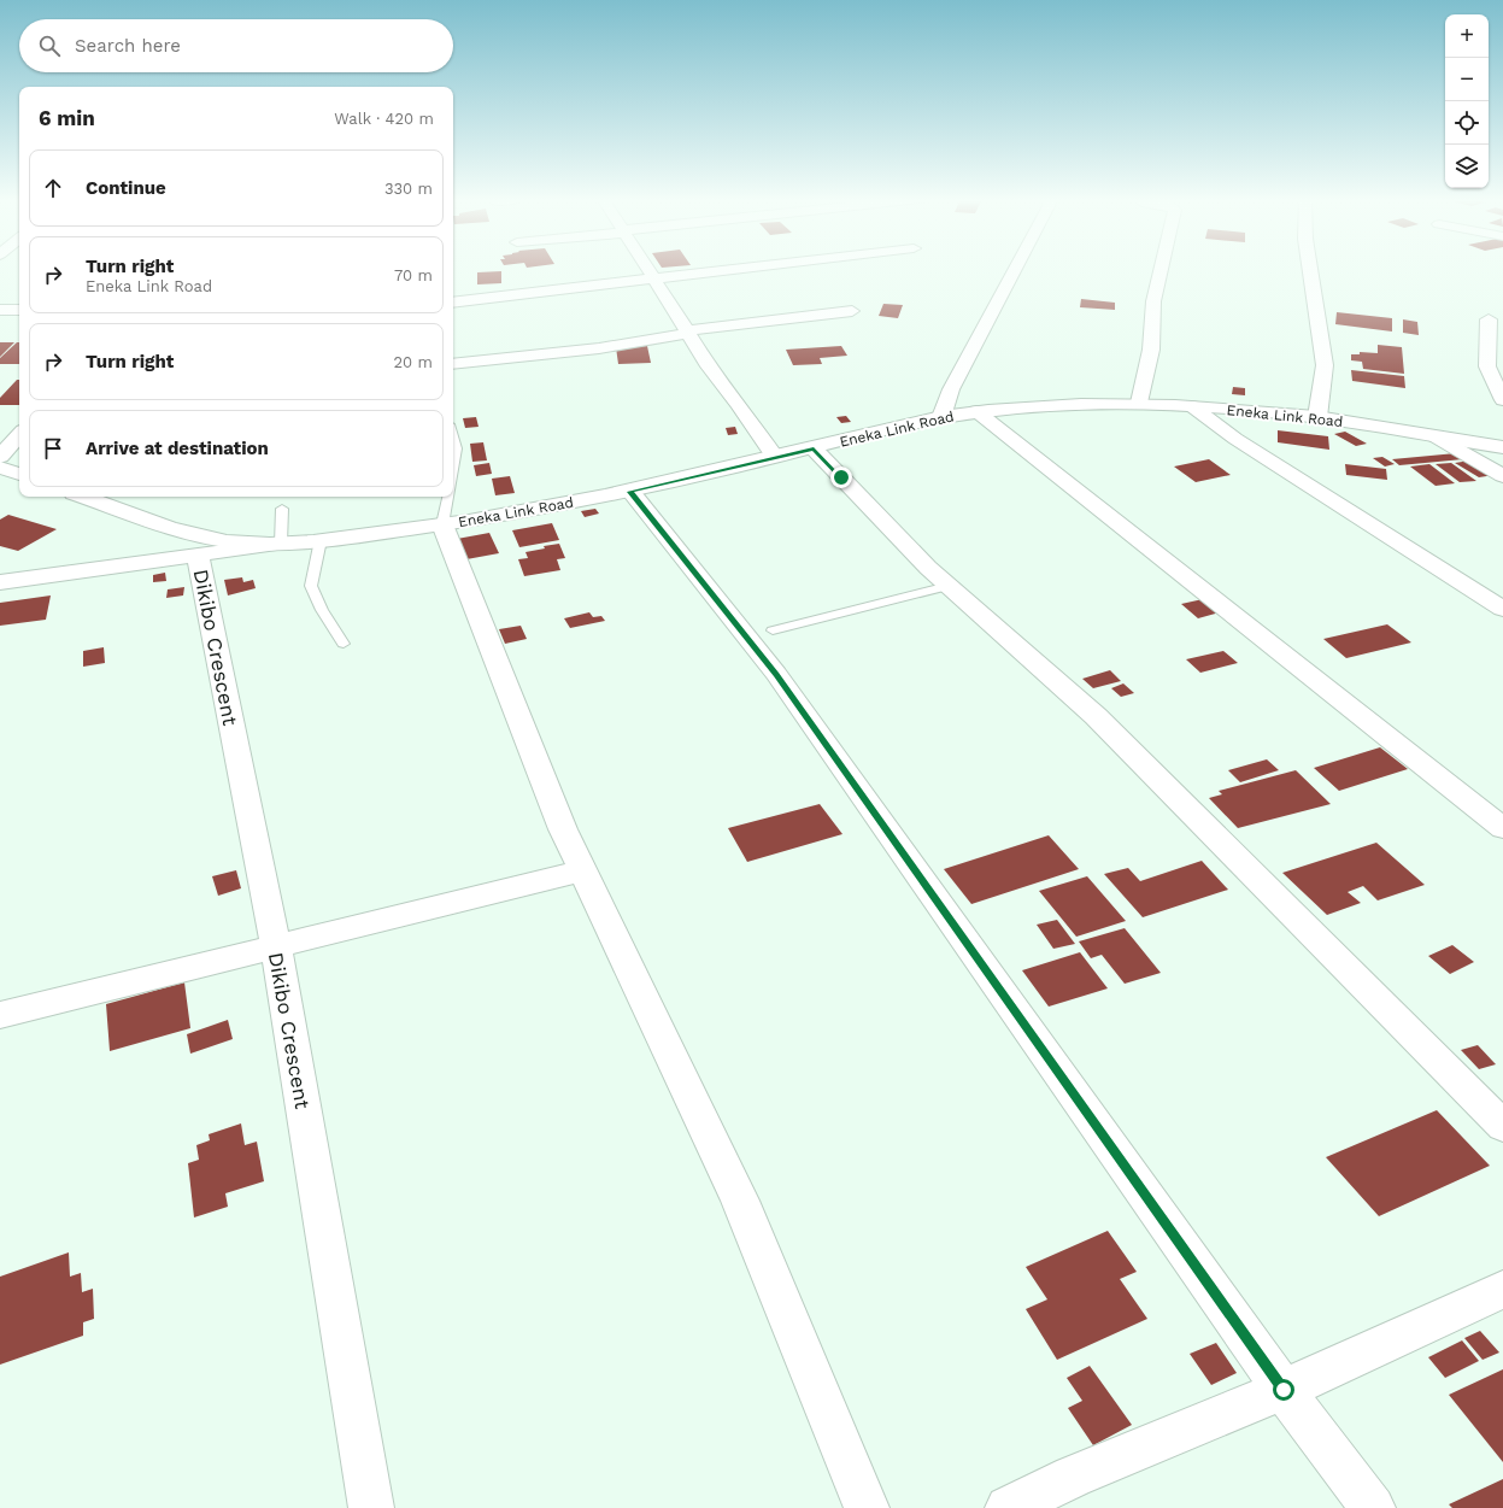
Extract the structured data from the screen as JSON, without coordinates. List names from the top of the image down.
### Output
{
  "streets": {
    "street": ["Eneka Link Road", "Dikibo Crescent"]
  },
  "page": {
    "map_buttons": ["+", "−"],
    "search": "Search here",
    "heading": ["6 min", "Walk · 420 m"],
    "list": [
      ["Continue", "330 m"],
      ["Turn right", "Eneka Link Road", "70 m"],
      ["Turn right", "20 m"],
      "Arrive at destination"
    ]
  }
}
